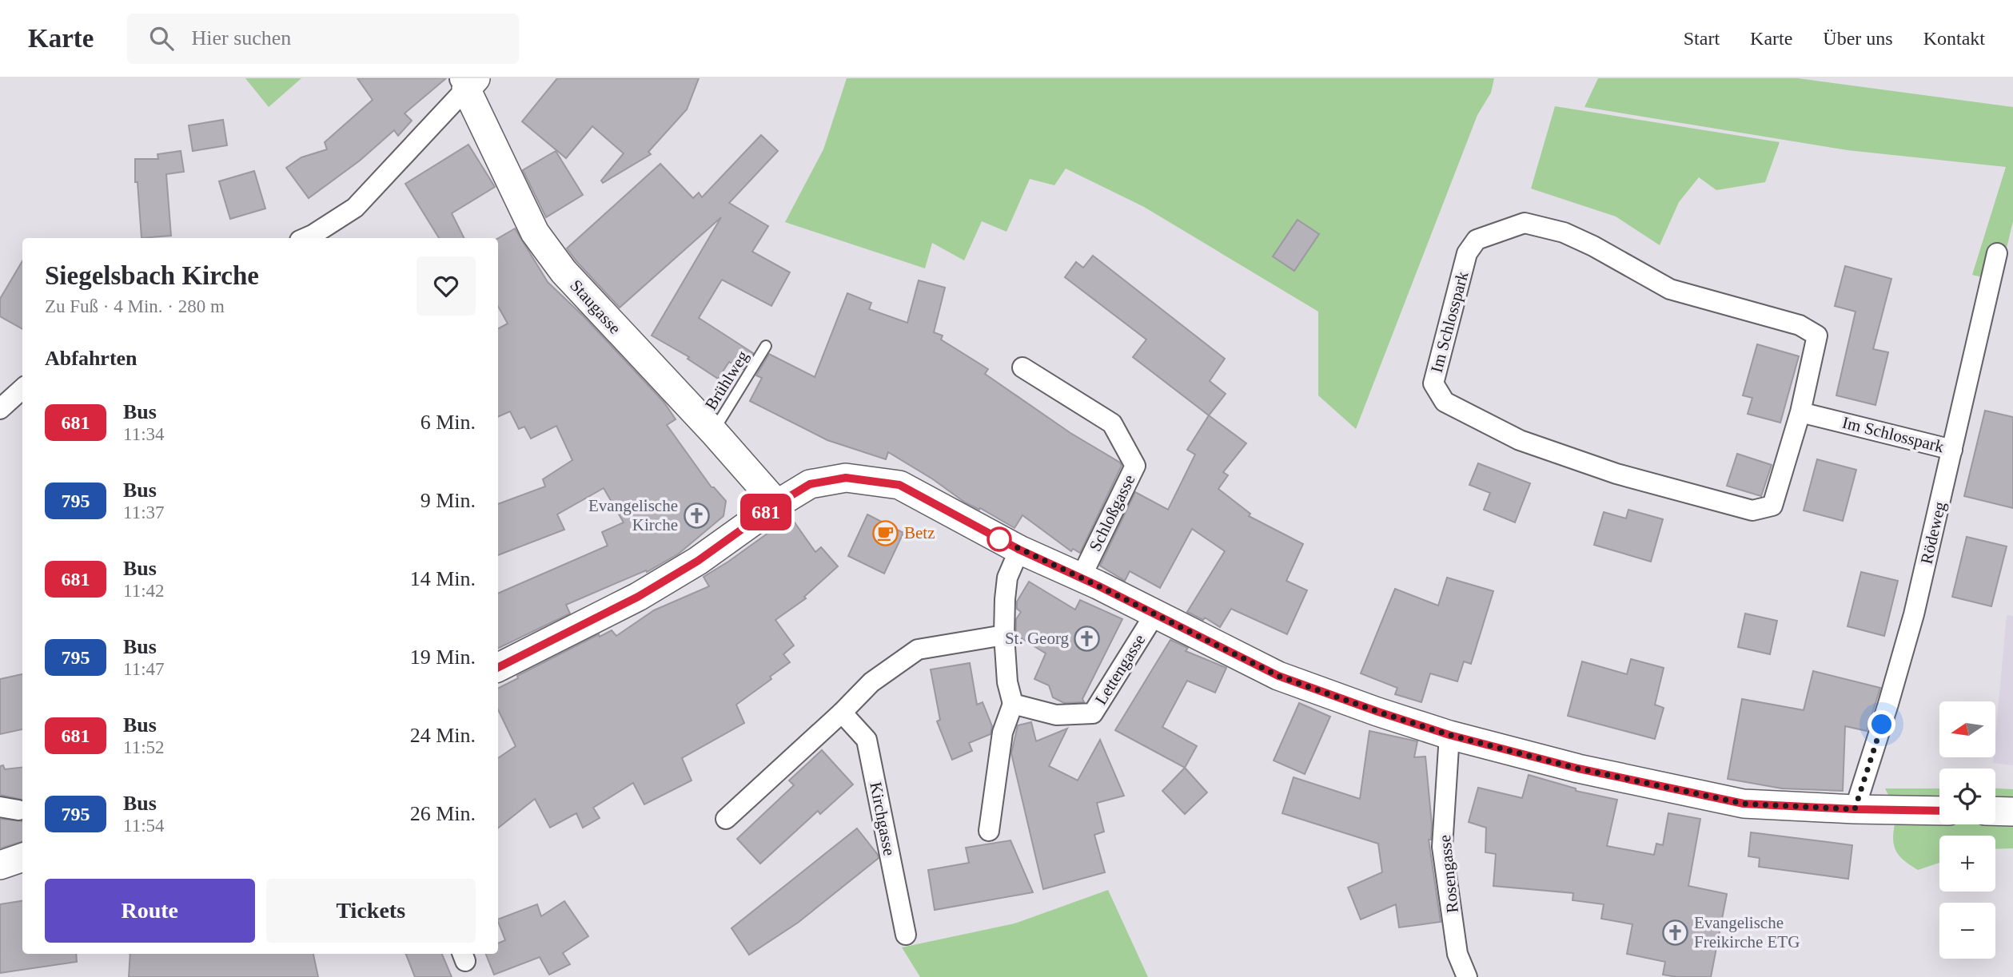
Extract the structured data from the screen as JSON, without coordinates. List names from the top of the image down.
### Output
{
  "streets": {
    "main road": ["Staugasse"],
    "street": [
      "Im Schlosspark",
      "Schloßgasse",
      "Rödeweg",
      "Lettengasse",
      "Kirchgasse",
      "Rosengasse"
    ],
    "lane": ["Brühlweg"]
  },
  "crossings": [
    ["Staugasse", "Brühlweg"],
    ["Im Schlosspark", "Rödeweg"]
  ],
  "places": {
    "church": ["Evangelische Kirche", "St. Georg", "Evangelische Freikirche ETG"],
    "cafe": ["Betz"]
  },
  "lines": ["bus line 681"],
  "north": "left",
  "page": {
    "header": "Karte",
    "search": "Hier suchen",
    "nav": [
      "Start",
      "Karte",
      "Über uns",
      "Kontakt"
    ],
    "on_map": "681",
    "heading": [
      ["Siegelsbach Kirche", "Zu Fuß · 4 Min. · 280 m"],
      "Abfahrten"
    ],
    "list": [
      {
        "mark": "681",
        "name": "Bus",
        "note": "11:34",
        "value": "6 Min."
      },
      {
        "mark": "795",
        "name": "Bus",
        "note": "11:37",
        "value": "9 Min."
      },
      {
        "mark": "681",
        "name": "Bus",
        "note": "11:42",
        "value": "14 Min."
      },
      {
        "mark": "795",
        "name": "Bus",
        "note": "11:47",
        "value": "19 Min."
      },
      {
        "mark": "681",
        "name": "Bus",
        "note": "11:52",
        "value": "24 Min."
      },
      {
        "mark": "795",
        "name": "Bus",
        "note": "11:54",
        "value": "26 Min."
      }
    ],
    "map_buttons": ["+", "−"],
    "buttons": ["Route", "Tickets"]
  }
}
